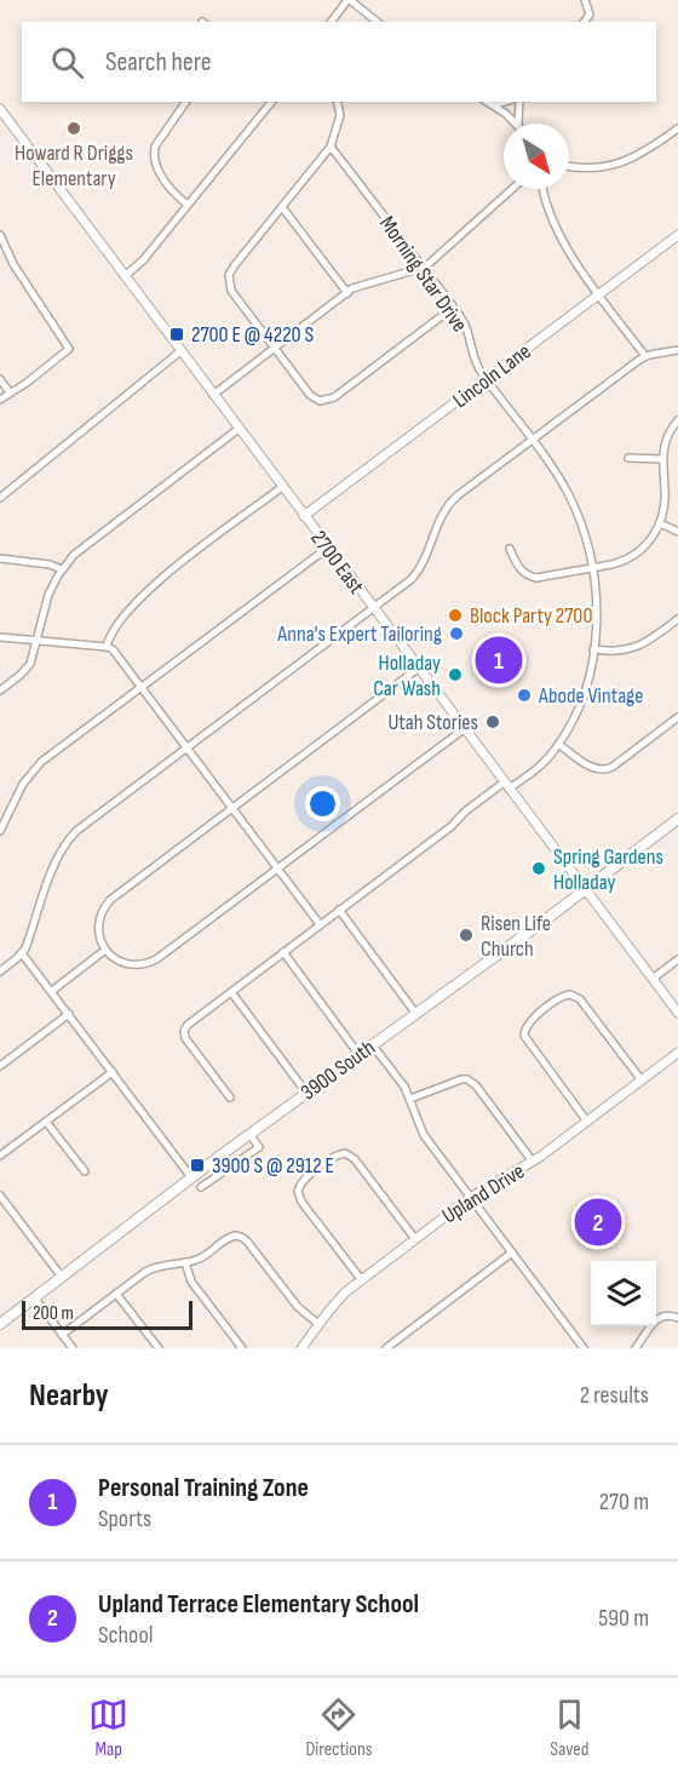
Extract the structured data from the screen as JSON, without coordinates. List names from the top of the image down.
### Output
{
  "streets": {
    "main road": ["3900 South"],
    "street": [
      "Morning Star Drive",
      "Lincoln Lane",
      "2700 East",
      "Upland Drive"
    ]
  },
  "crossings": [
    ["Morning Star Drive", "Lincoln Lane"],
    ["Morning Star Drive", "2700 East"],
    ["Lincoln Lane", "2700 East"],
    ["2700 East", "3900 South"]
  ],
  "places": {
    "other": [
      "Howard R Driggs Elementary",
      "Block Party 2700",
      "Anna's Expert Tailoring",
      "Holladay Car Wash",
      "Abode Vintage",
      "Utah Stories",
      "Spring Gardens Holladay",
      "Risen Life Church"
    ],
    "transit": ["2700 E @ 4220 S", "3900 S @ 2912 E"]
  },
  "scale_bar": "200 m",
  "north": "bottom right",
  "page": {
    "search": "Search here",
    "pins": ["1", "2"],
    "scale": "200 m",
    "heading": ["Nearby", "2 results"],
    "list": [
      {
        "mark": "1",
        "name": "Personal Training Zone",
        "note": "Sports",
        "value": "270 m"
      },
      {
        "mark": "2",
        "name": "Upland Terrace Elementary School",
        "note": "School",
        "value": "590 m"
      }
    ],
    "nav": ["Map", "Directions", "Saved"]
  }
}
